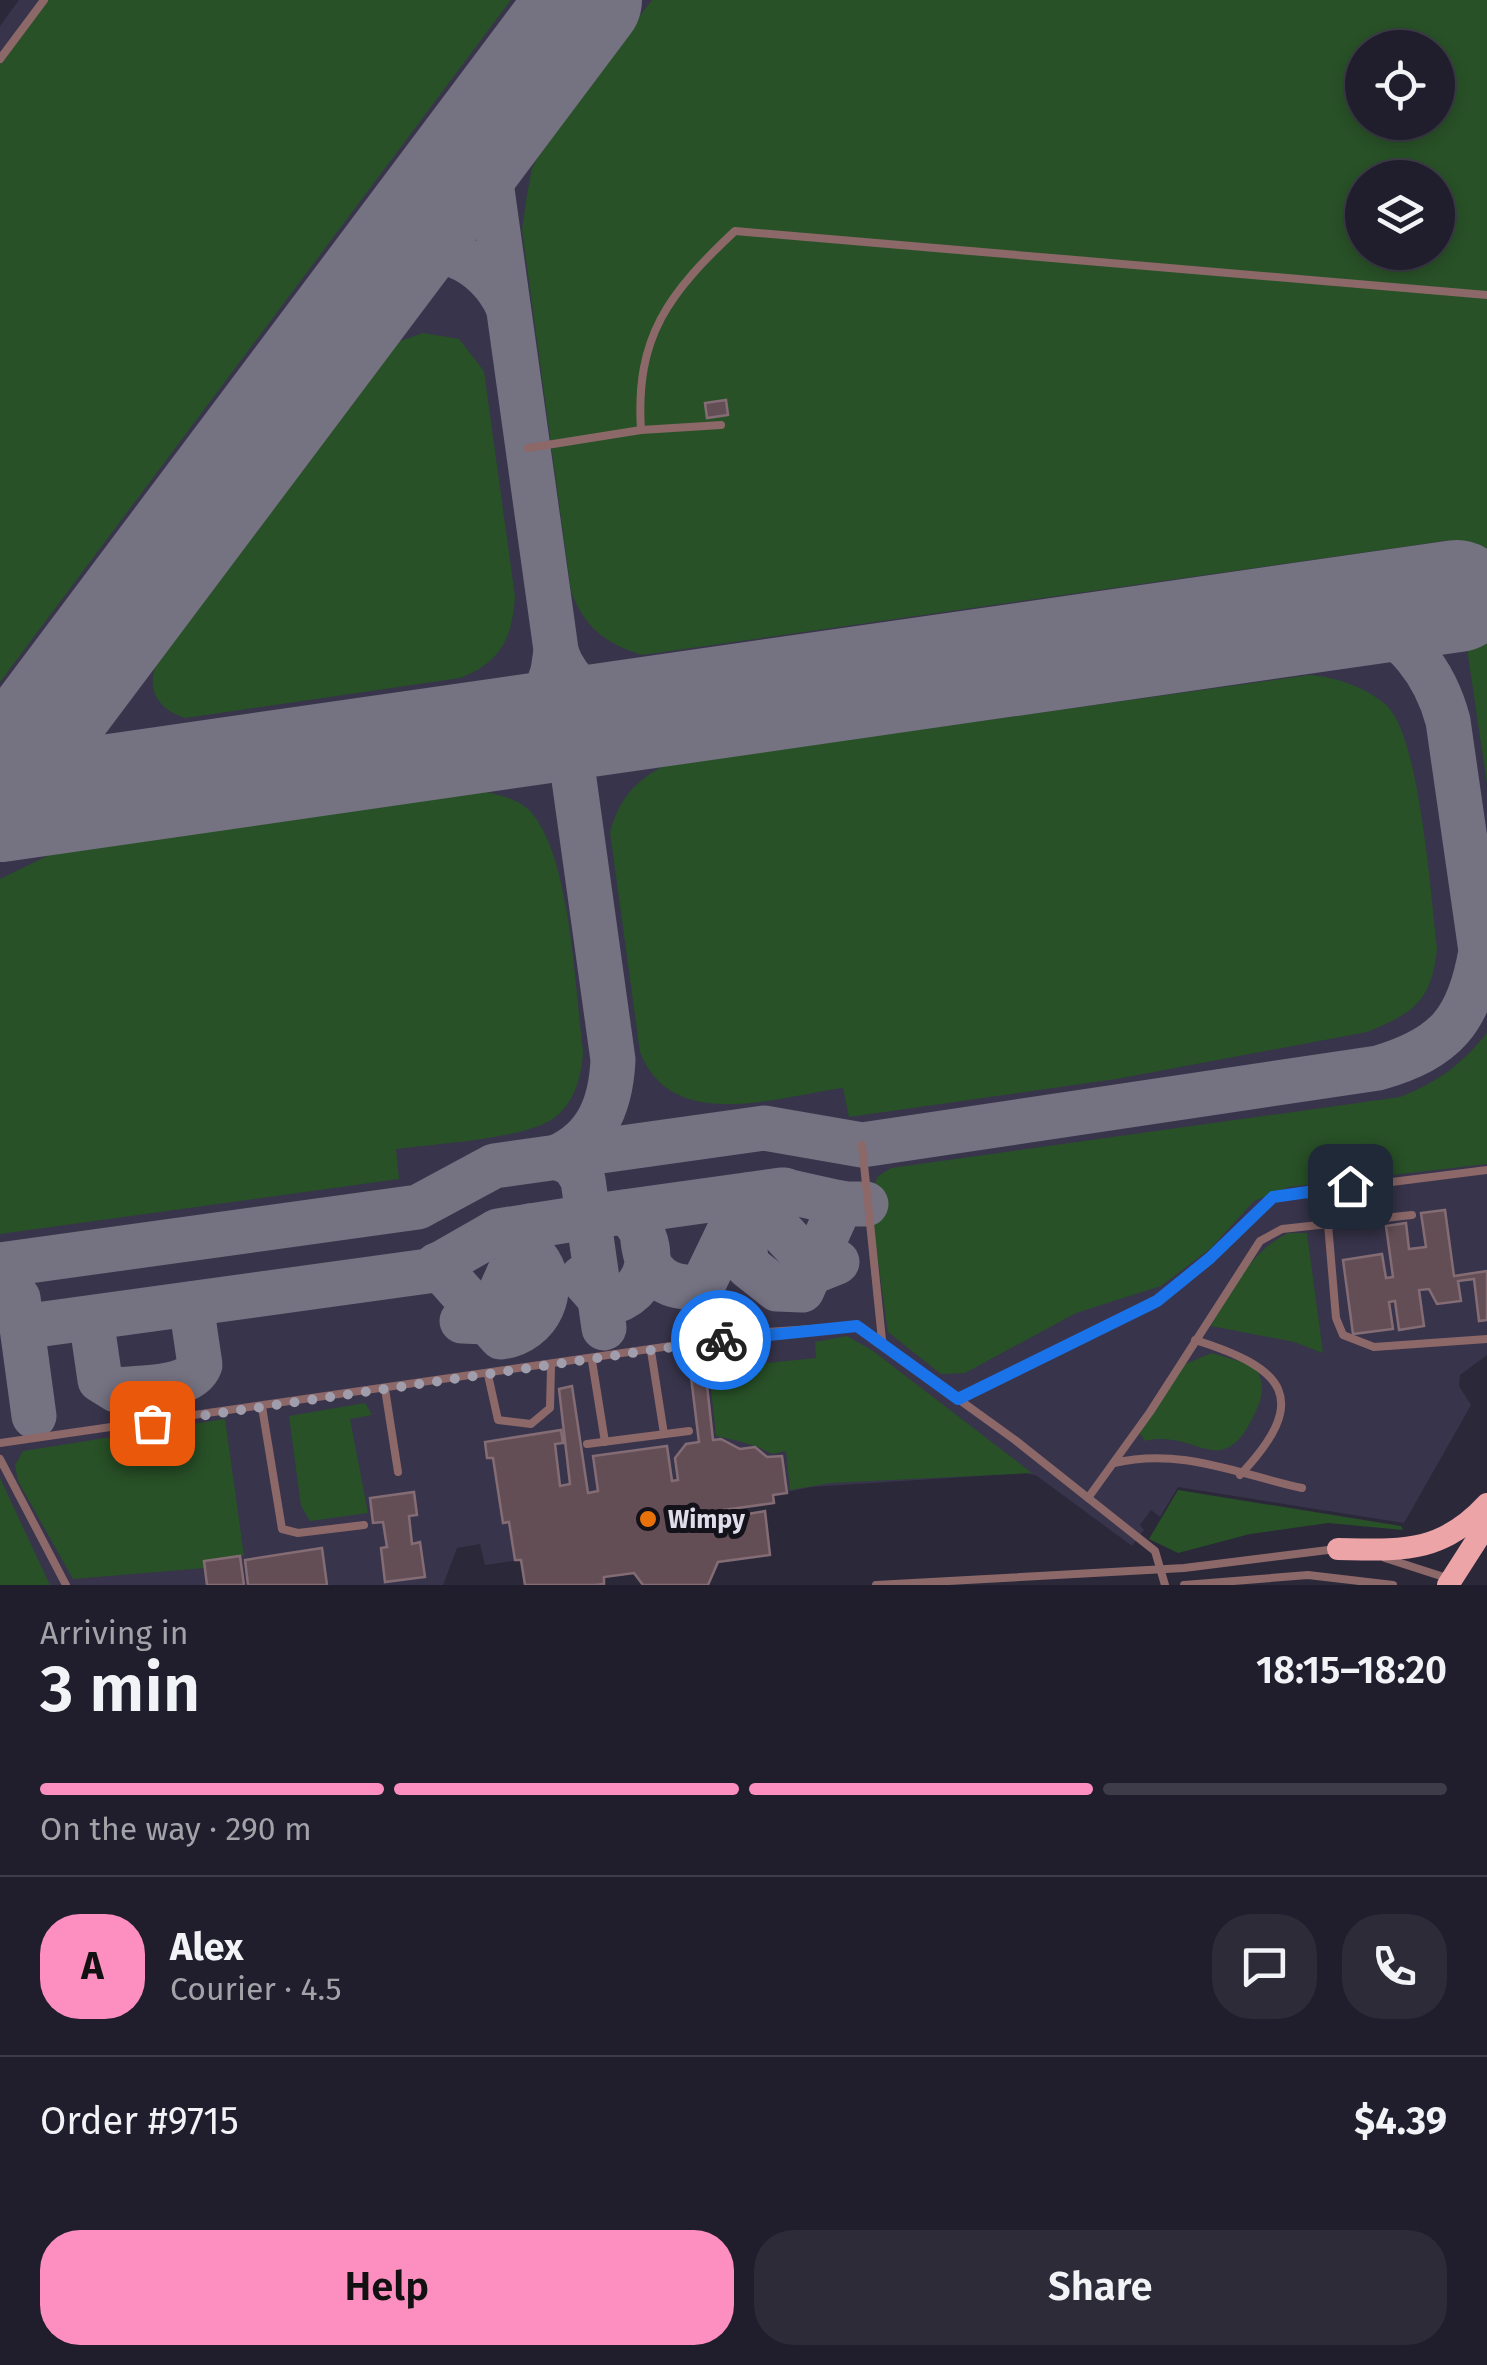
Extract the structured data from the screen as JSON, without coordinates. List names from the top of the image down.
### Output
{
  "places": ["Wimpy"],
  "page": {
    "heading": ["3 min", "Arriving in", "18:15–18:20"],
    "panel": [
      "Alex",
      "Courier · 4.5",
      "Order #9715",
      "$4.39"
    ],
    "bar": "On the way · 290 m",
    "round": "A",
    "buttons": ["Help", "Share"]
  }
}
